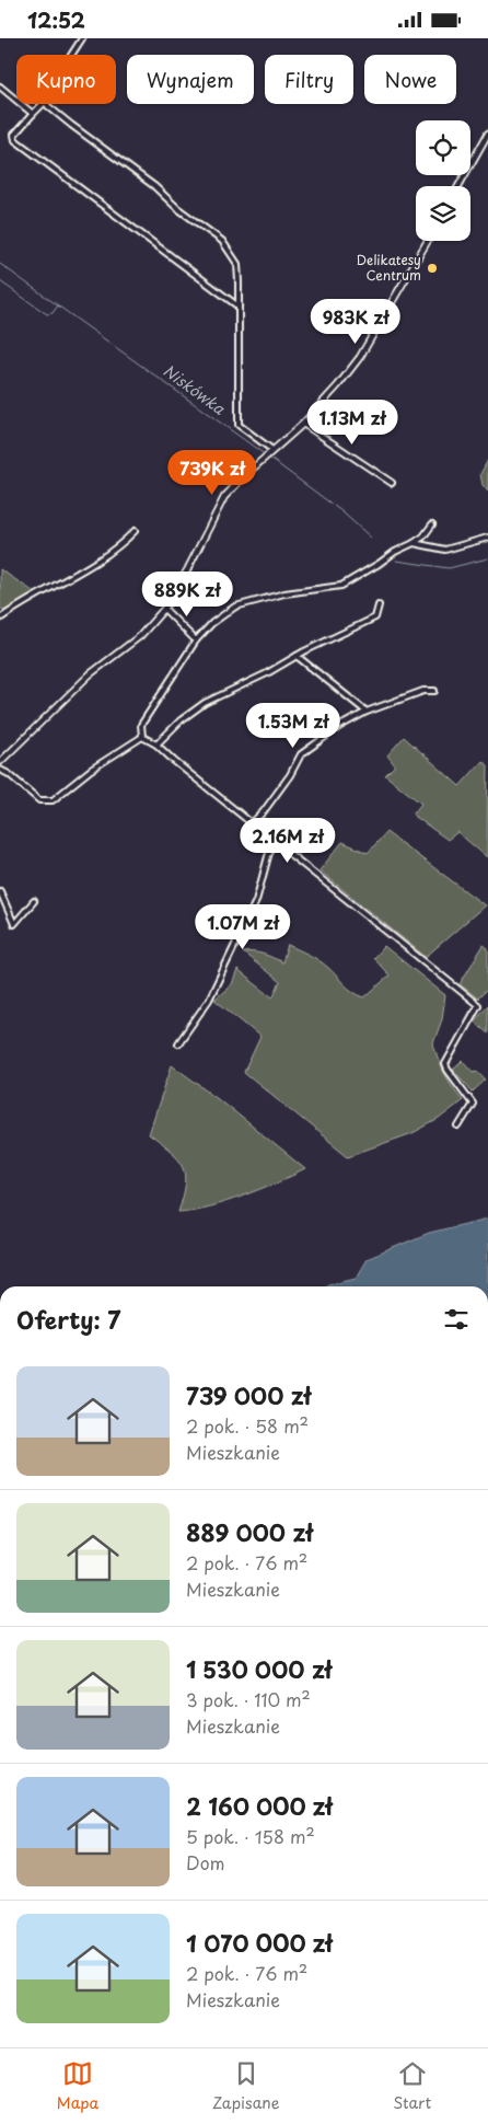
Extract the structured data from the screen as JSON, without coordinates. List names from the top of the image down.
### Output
{
  "water": ["Niskówka"],
  "places": ["Delikatesy Centrum"],
  "page": {
    "status": "12:52",
    "chip": [
      "Kupno",
      "Wynajem",
      "Filtry",
      "Nowe"
    ],
    "price": [
      "983K zł",
      "1.13M zł",
      "739K zł",
      "889K zł",
      "1.53M zł",
      "2.16M zł",
      "1.07M zł"
    ],
    "heading": "Oferty: 7",
    "list": [
      {
        "name": "739 000 zł",
        "note": "2 pok. · 58 m² · Mieszkanie"
      },
      {
        "name": "889 000 zł",
        "note": "2 pok. · 76 m² · Mieszkanie"
      },
      {
        "name": "1 530 000 zł",
        "note": "3 pok. · 110 m² · Mieszkanie"
      },
      {
        "name": "2 160 000 zł",
        "note": "5 pok. · 158 m² · Dom"
      },
      {
        "name": "1 070 000 zł",
        "note": "2 pok. · 76 m² · Mieszkanie"
      }
    ],
    "tabs": ["Mapa", "Zapisane", "Start"]
  }
}
